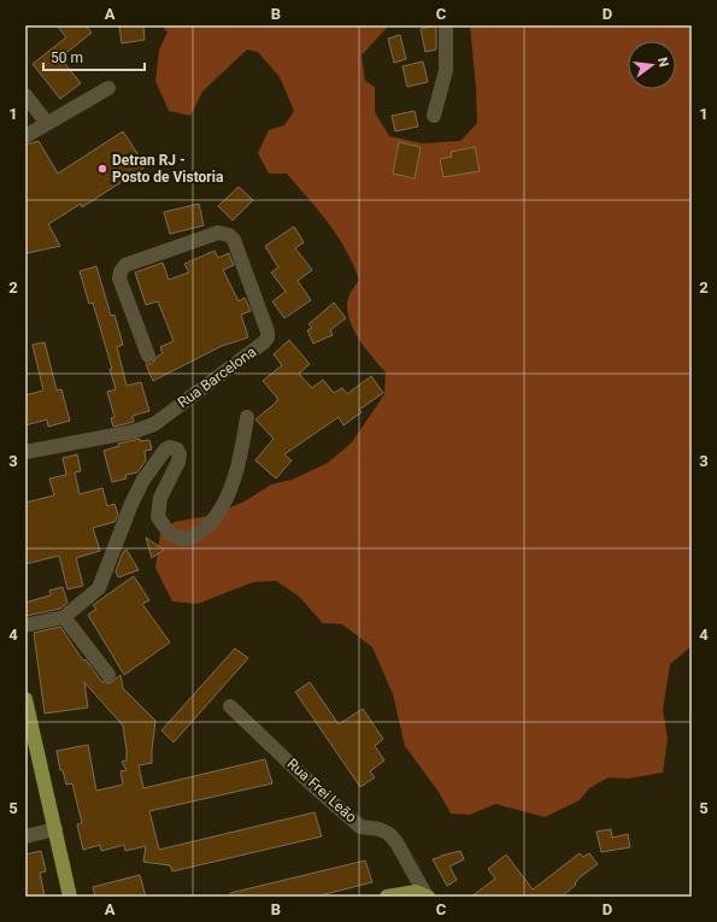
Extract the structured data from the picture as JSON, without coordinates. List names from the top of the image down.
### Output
{
  "streets": {
    "street": ["Rua Barcelona", "Rua Frei Leão"]
  },
  "places": ["Detran RJ - Posto de Vistoria"],
  "scale_bar": "50 m",
  "north": "right",
  "grid": {
    "columns": [
      "A",
      "B",
      "C",
      "D"
    ],
    "rows": [
      "1",
      "2",
      "3",
      "4",
      "5"
    ]
  }
}
